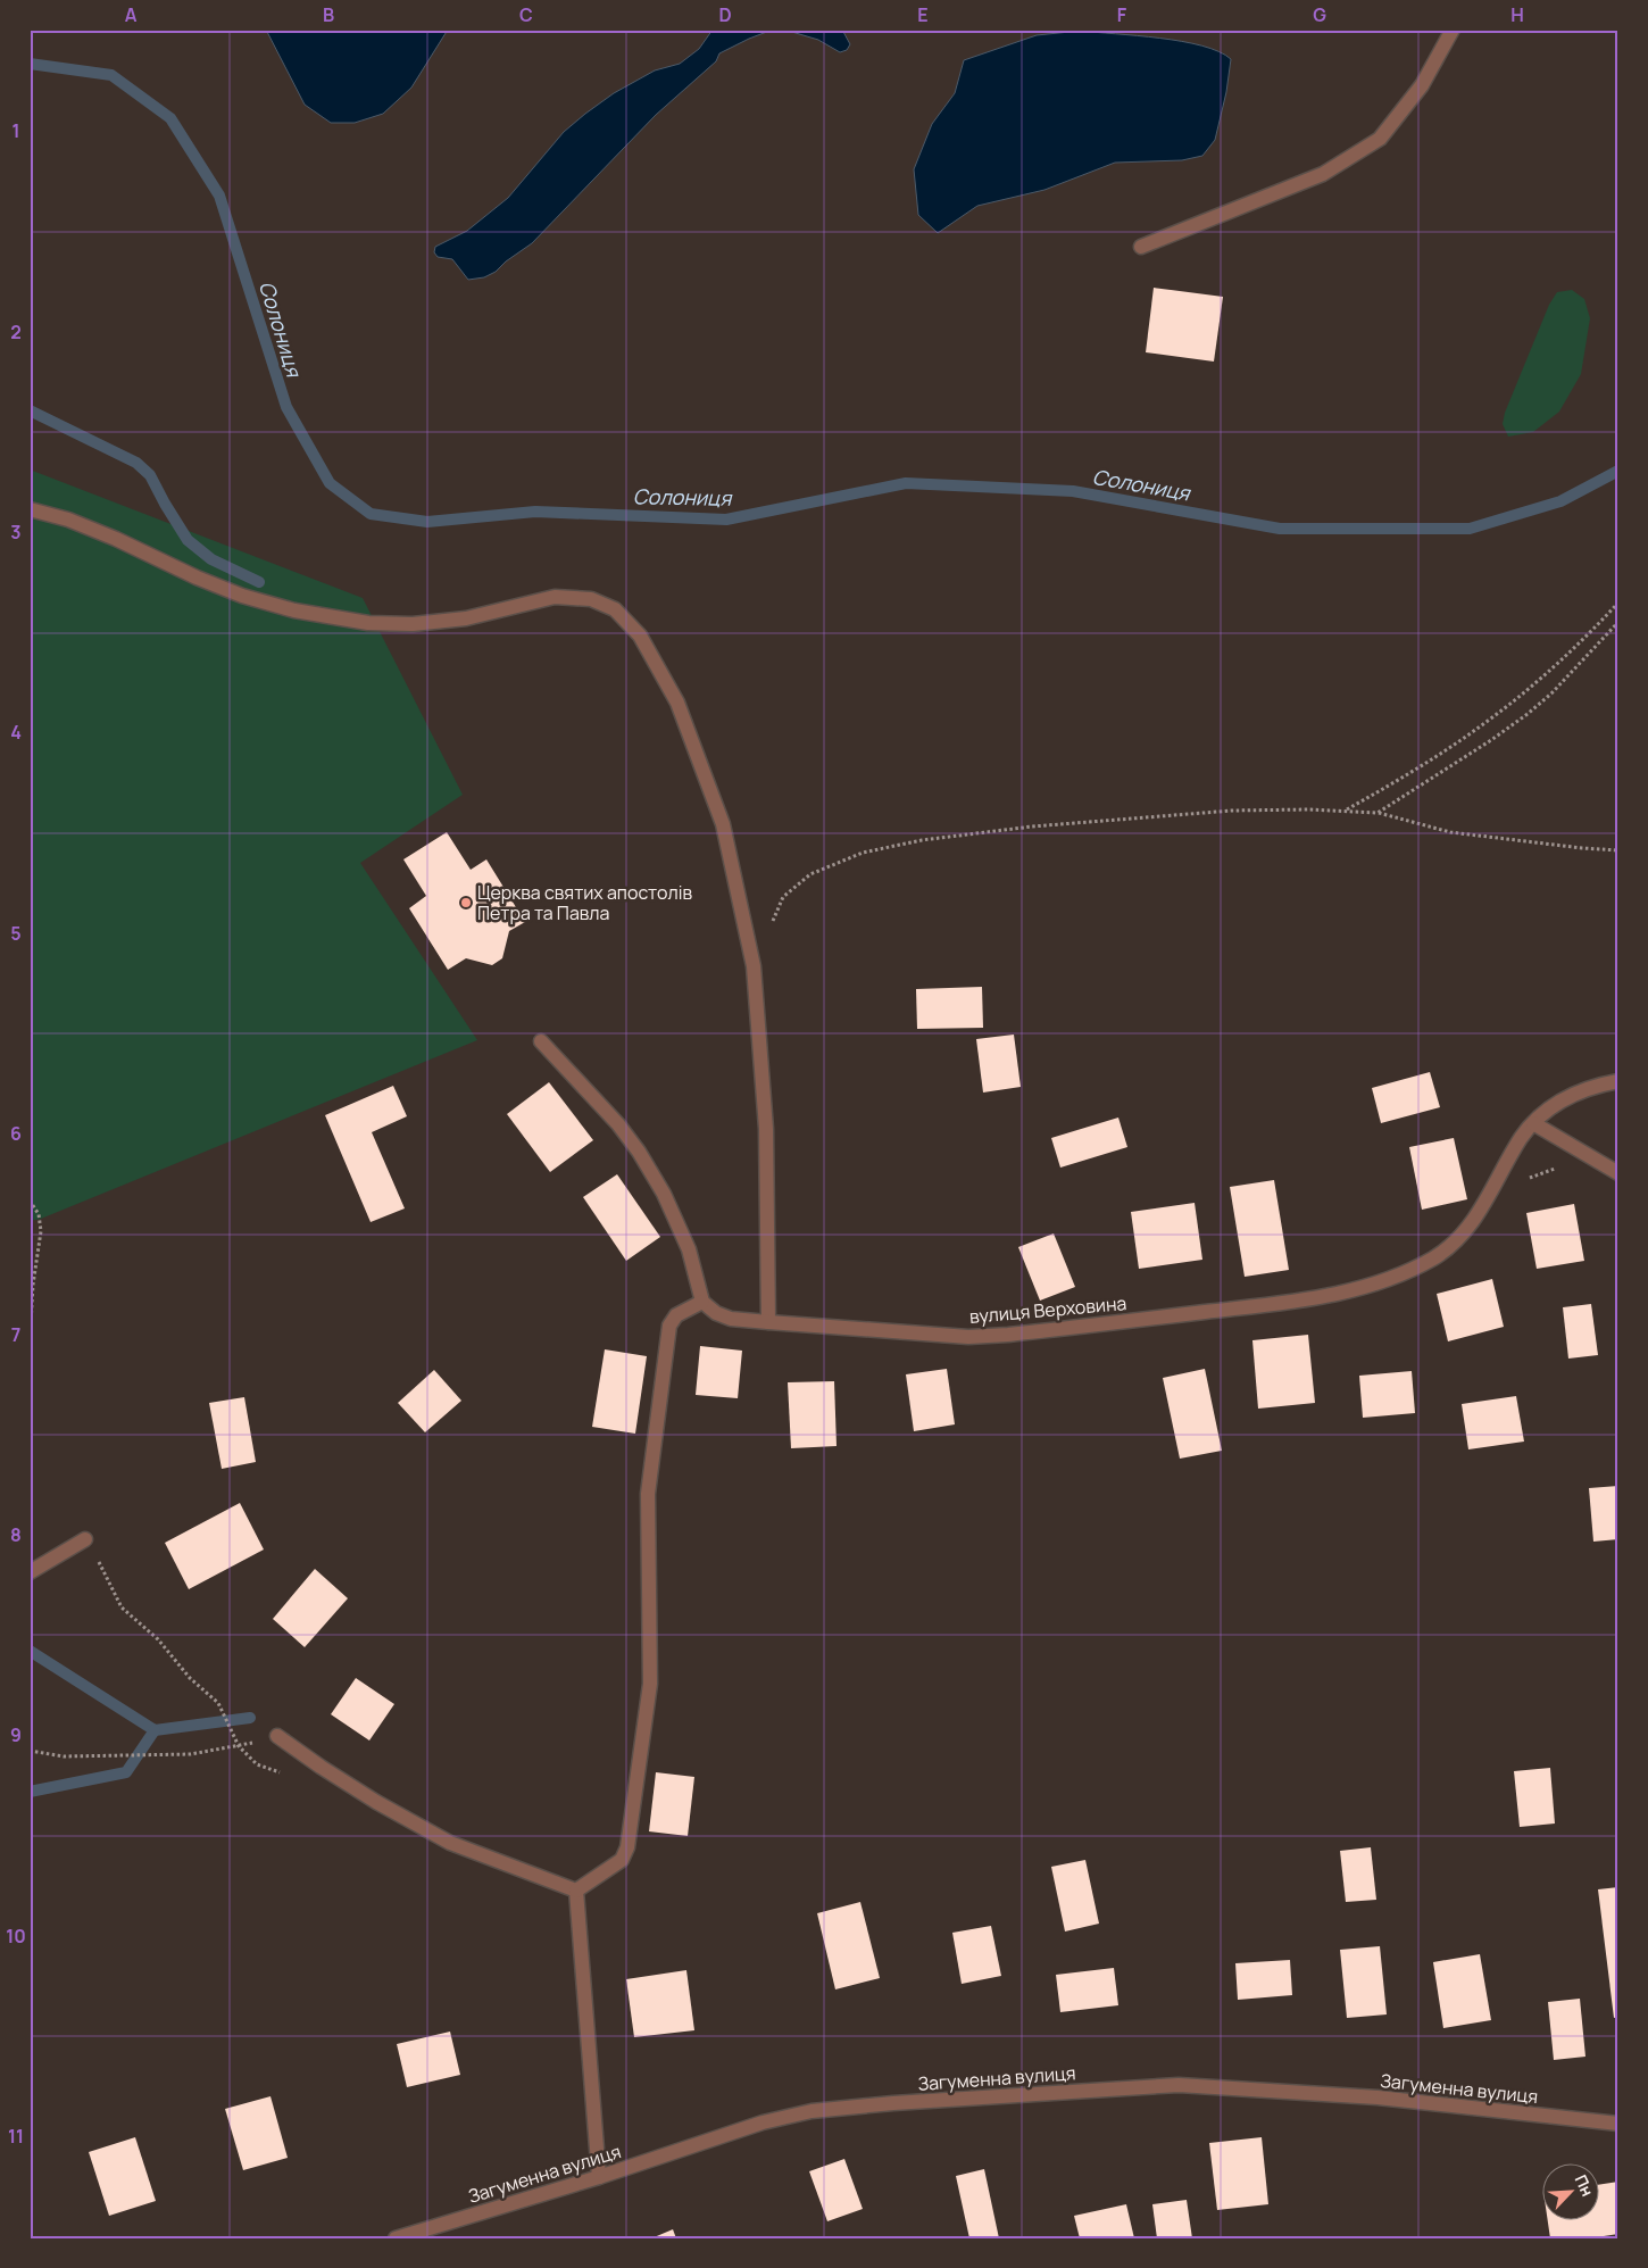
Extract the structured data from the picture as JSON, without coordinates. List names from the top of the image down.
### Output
{
  "streets": {
    "street": ["вулиця Верховина", "Загуменна вулиця"]
  },
  "water": ["Солониця"],
  "places": ["Церква святих апостолів Петра та Павла"],
  "north": "top right",
  "grid": {
    "columns": [
      "A",
      "B",
      "C",
      "D",
      "E",
      "F",
      "G",
      "H"
    ],
    "rows": [
      "1",
      "2",
      "3",
      "4",
      "5",
      "6",
      "7",
      "8",
      "9",
      "10",
      "11"
    ]
  }
}
